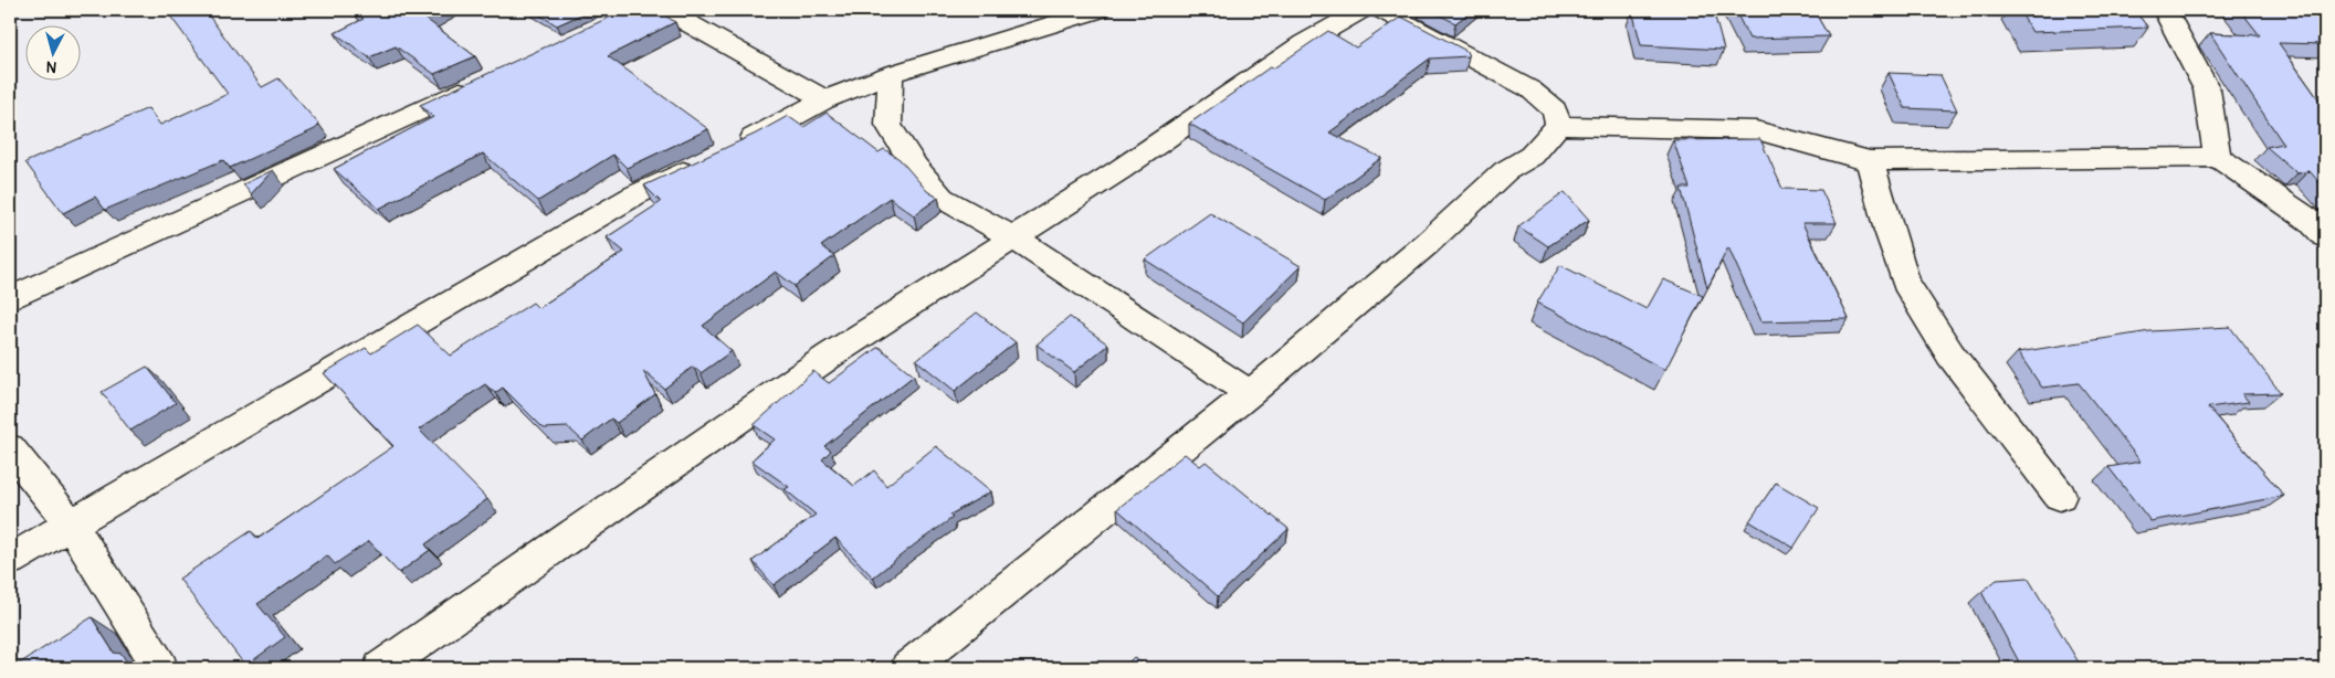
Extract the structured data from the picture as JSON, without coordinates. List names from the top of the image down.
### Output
{
  "north": "bottom"
}
